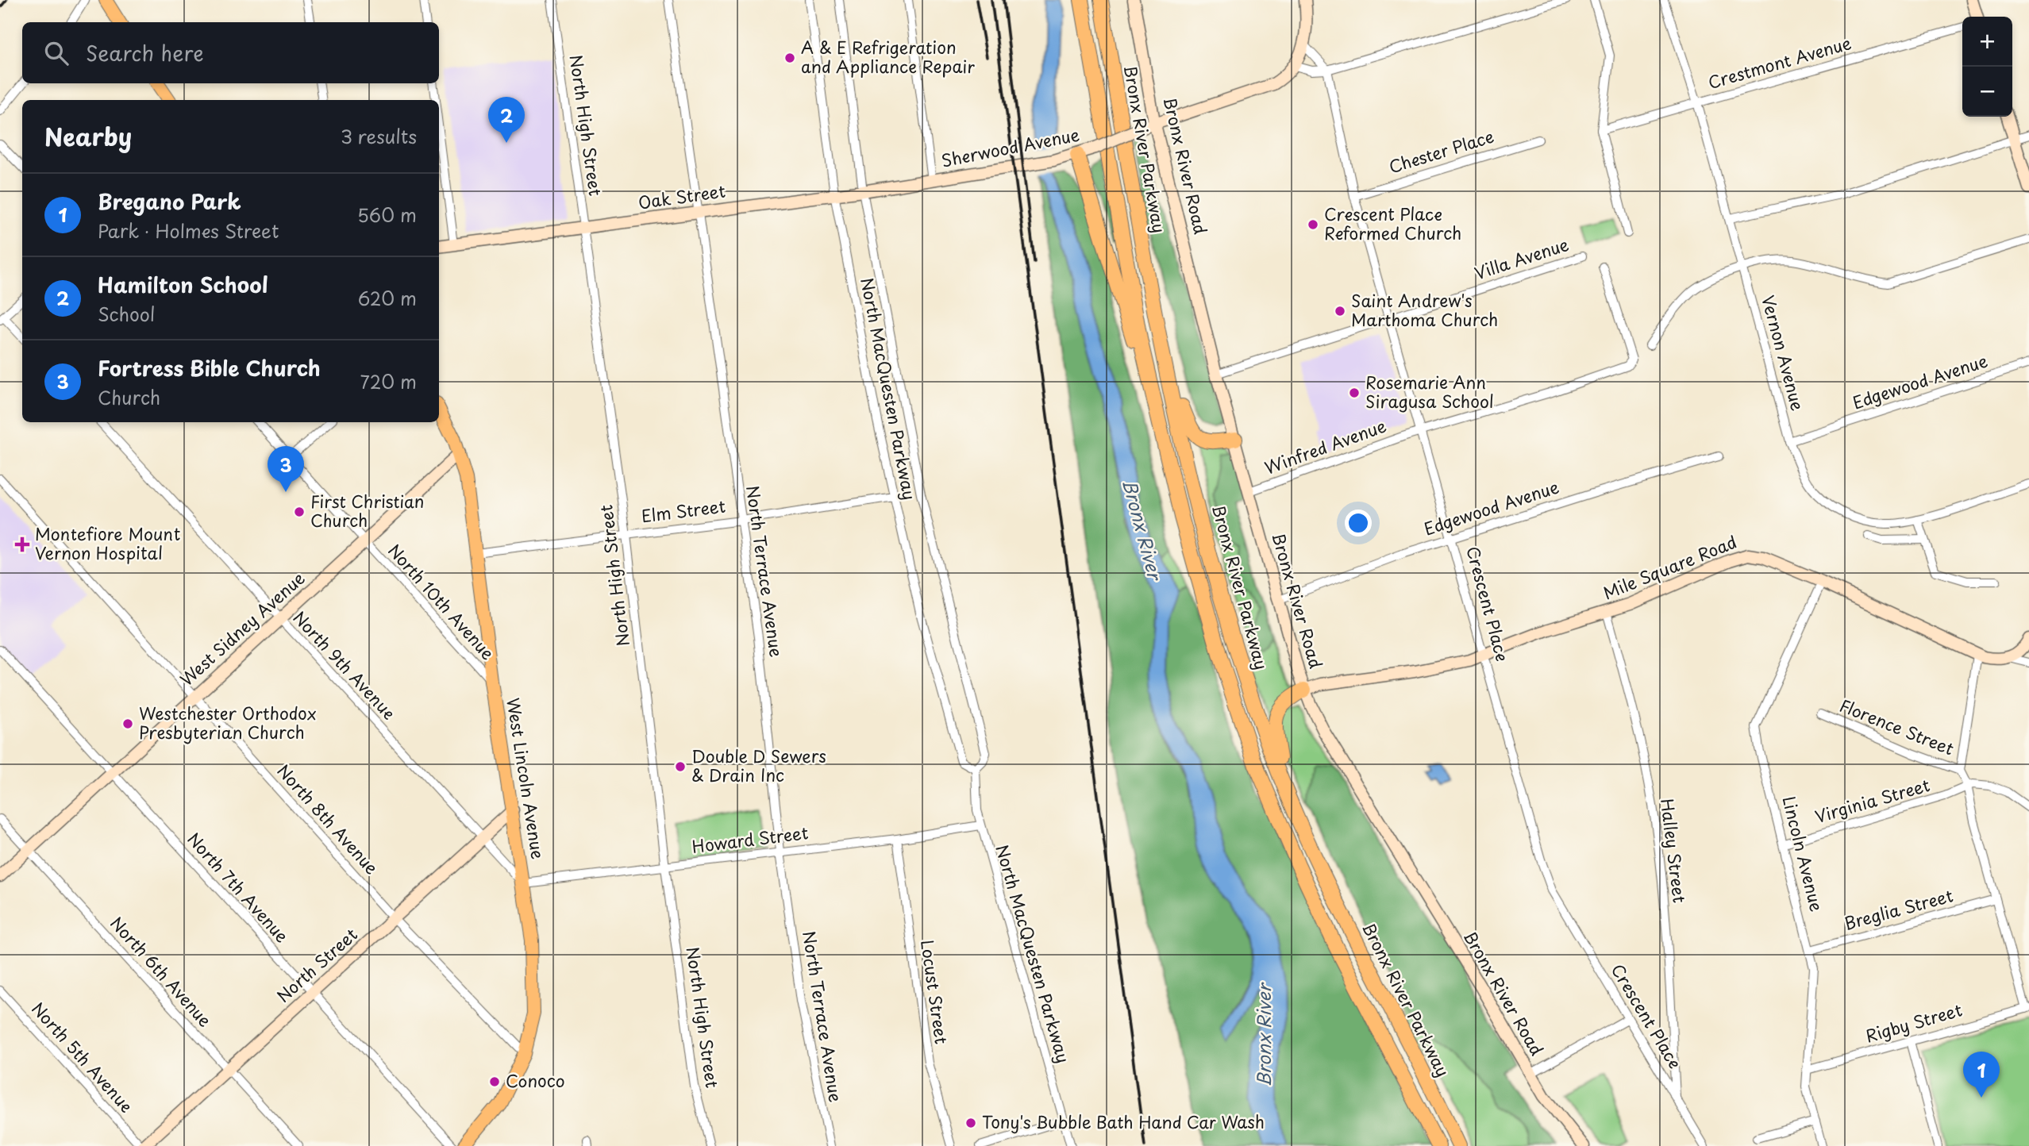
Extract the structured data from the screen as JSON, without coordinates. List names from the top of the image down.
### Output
{
  "streets": {
    "highway": ["Bronx River Parkway"],
    "main road": ["West Lincoln Avenue"],
    "street": [
      "Crestmont Avenue",
      "North High Street",
      "Sherwood Avenue",
      "Chester Place",
      "Bronx River Road",
      "Oak Street",
      "Villa Avenue",
      "Vernon Avenue",
      "Edgewood Avenue",
      "North MacQuesten Parkway",
      "Winfred Avenue",
      "Elm Street",
      "Mile Square Road",
      "North Terrace Avenue",
      "North 10th Avenue",
      "Crescent Place",
      "West Sidney Avenue",
      "North 9th Avenue",
      "Florence Street",
      "Virginia Street",
      "North 8th Avenue",
      "Howard Street",
      "Halley Street",
      "Lincoln Avenue",
      "North 7th Avenue",
      "Breglia Street",
      "North Street",
      "North 6th Avenue",
      "Locust Street",
      "Rigby Street",
      "North 5th Avenue"
    ]
  },
  "crossings": [
    ["Crestmont Avenue", "Vernon Avenue"],
    ["North High Street", "Oak Street"],
    ["North High Street", "Elm Street"],
    ["North High Street", "Howard Street"],
    ["Sherwood Avenue", "Bronx River Road"],
    ["Sherwood Avenue", "Oak Street"],
    ["Chester Place", "Crescent Place"],
    ["Bronx River Road", "Villa Avenue"],
    ["Bronx River Road", "Edgewood Avenue"],
    ["Bronx River Road", "Winfred Avenue"],
    ["Bronx River Road", "Mile Square Road"],
    ["Oak Street", "North MacQuesten Parkway"],
    ["Oak Street", "North Terrace Avenue"],
    ["Villa Avenue", "Crescent Place"],
    ["Vernon Avenue", "Edgewood Avenue"],
    ["Edgewood Avenue", "Crescent Place"],
    ["North MacQuesten Parkway", "Elm Street"],
    ["North MacQuesten Parkway", "Howard Street"],
    ["Winfred Avenue", "Crescent Place"],
    ["Elm Street", "North Terrace Avenue"],
    ["Elm Street", "West Lincoln Avenue"],
    ["Mile Square Road", "Crescent Place"],
    ["Mile Square Road", "Halley Street"],
    ["Mile Square Road", "Lincoln Avenue"],
    ["North Terrace Avenue", "Howard Street"],
    ["North 10th Avenue", "West Sidney Avenue"],
    ["North 10th Avenue", "West Lincoln Avenue"],
    ["Crescent Place", "Halley Street"],
    ["West Sidney Avenue", "North 9th Avenue"],
    ["West Sidney Avenue", "West Lincoln Avenue"],
    ["West Sidney Avenue", "North 8th Avenue"],
    ["West Sidney Avenue", "North 7th Avenue"],
    ["West Sidney Avenue", "North 6th Avenue"],
    ["North 9th Avenue", "West Lincoln Avenue"],
    ["North 9th Avenue", "Howard Street"],
    ["North 9th Avenue", "North Street"],
    ["West Lincoln Avenue", "North 8th Avenue"],
    ["West Lincoln Avenue", "Howard Street"],
    ["West Lincoln Avenue", "North Street"],
    ["Virginia Street", "Lincoln Avenue"],
    ["North 8th Avenue", "North Street"],
    ["Howard Street", "Locust Street"],
    ["Lincoln Avenue", "Breglia Street"],
    ["Lincoln Avenue", "Rigby Street"],
    ["North 7th Avenue", "North Street"],
    ["North Street", "North 6th Avenue"],
    ["North Street", "North 5th Avenue"]
  ],
  "water": ["Bronx River"],
  "places": {
    "other": [
      "A & E Refrigeration and Appliance Repair",
      "Crescent Place Reformed Church",
      "Saint Andrew's Marthoma Church",
      "Rosemarie Ann Siragusa School",
      "First Christian Church",
      "Westchester Orthodox Presbyterian Church",
      "Double D Sewers & Drain Inc",
      "Conoco",
      "Tony's Bubble Bath Hand Car Wash"
    ],
    "health": ["Montefiore Mount Vernon Hospital"]
  },
  "page": {
    "map_buttons": ["+", "−"],
    "search": "Search here",
    "pins": ["2", "3", "1"],
    "heading": ["Nearby", "3 results"],
    "list": [
      {
        "mark": "1",
        "name": "Bregano Park",
        "note": "Park · Holmes Street",
        "value": "560 m"
      },
      {
        "mark": "2",
        "name": "Hamilton School",
        "note": "School",
        "value": "620 m"
      },
      {
        "mark": "3",
        "name": "Fortress Bible Church",
        "note": "Church",
        "value": "720 m"
      }
    ]
  }
}
